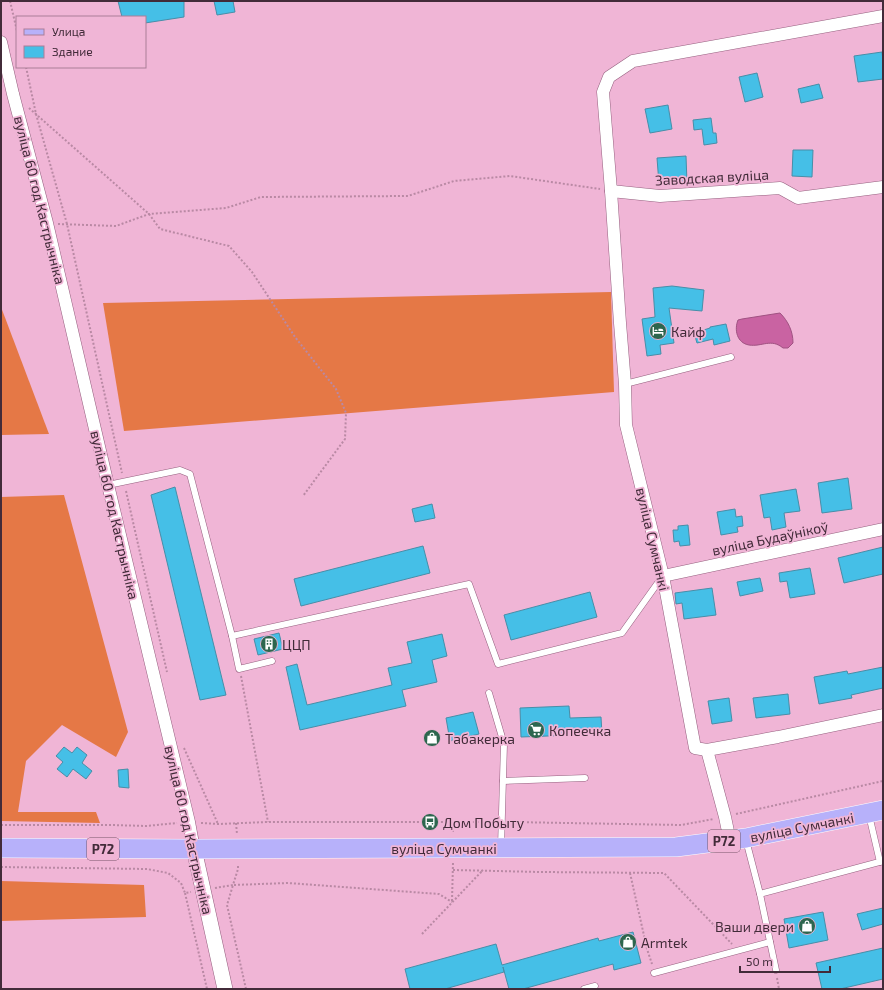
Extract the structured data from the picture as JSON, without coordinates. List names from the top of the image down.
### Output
{
  "streets": {
    "main road": ["вуліца Сумчанкі", "Р72"],
    "street": ["Заводская вуліца", "вуліца 60 год Кастрычніка", "вуліца Будаўнікоў"]
  },
  "crossings": [
    ["Заводская вуліца", "вуліца Сумчанкі"],
    ["вуліца 60 год Кастрычніка", "вуліца Сумчанкі"],
    ["вуліца Будаўнікоў", "вуліца Сумчанкі"]
  ],
  "places": {
    "hotel": ["Кайф"],
    "building": ["ЦЦП"],
    "supermarket": ["Копеечка"],
    "shop": ["Табакерка", "Ваши двери", "Armtek"],
    "bus stop": ["Дом Побыту"]
  },
  "legend": ["Улица", "Здание"],
  "scale_bar": "50 m"
}
